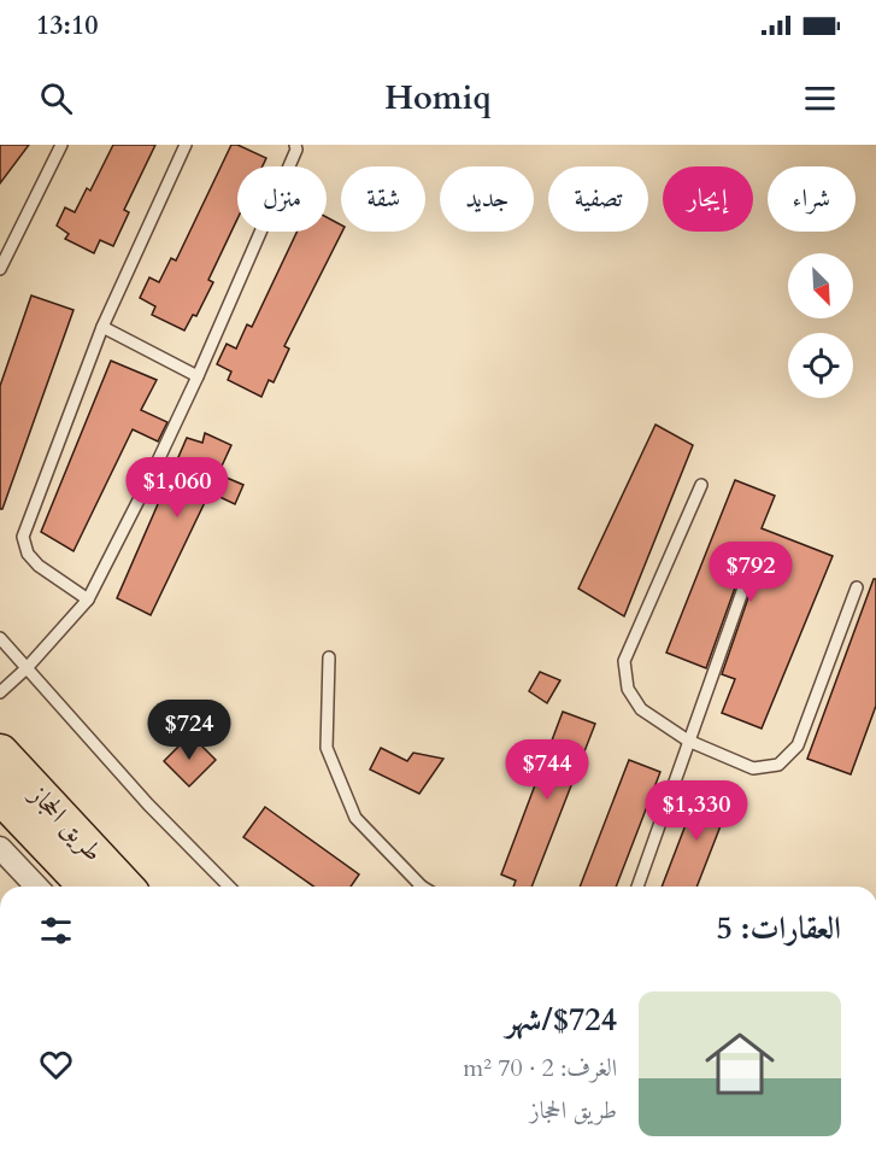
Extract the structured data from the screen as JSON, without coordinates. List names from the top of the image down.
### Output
{
  "streets": {
    "main road": ["طريق الحجاز"]
  },
  "north": "bottom right",
  "page": {
    "status": "13:10",
    "header": "Homiq",
    "chip": [
      "شراء",
      "إيجار",
      "تصفية",
      "جديد",
      "شقة",
      "منزل"
    ],
    "price": [
      "$1,060",
      "$792",
      "$724",
      "$744",
      "$1,330"
    ],
    "heading": "العقارات: 5",
    "list": [
      {
        "name": "$724/شهر",
        "note": "الغرف: 2 · 70 m² · طريق الحجاز"
      }
    ]
  }
}
